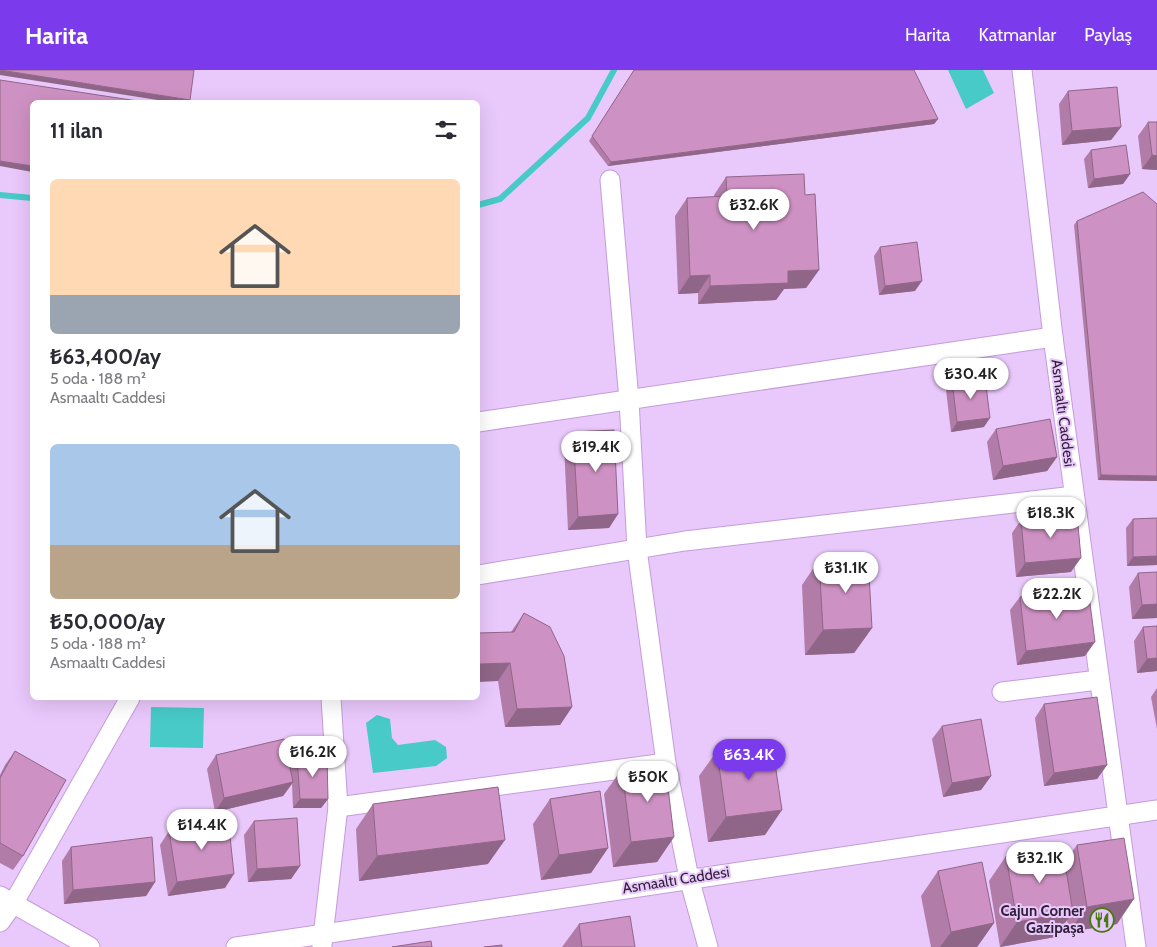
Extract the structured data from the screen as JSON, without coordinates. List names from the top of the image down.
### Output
{
  "streets": {
    "street": ["Asmaaltı Caddesi"]
  },
  "places": {
    "restaurant": ["Cajun Corner Gazipaşa"]
  },
  "page": {
    "header": "Harita",
    "nav": ["Harita", "Katmanlar", "Paylaş"],
    "heading": "11 ilan",
    "list": [
      {
        "name": "₺63,400/ay",
        "note": "5 oda · 188 m² · Asmaaltı Caddesi"
      },
      {
        "name": "₺50,000/ay",
        "note": "5 oda · 188 m² · Asmaaltı Caddesi"
      }
    ],
    "price": [
      "₺32.6K",
      "₺30.4K",
      "₺19.4K",
      "₺18.3K",
      "₺31.1K",
      "₺22.2K",
      "₺16.2K",
      "₺63.4K",
      "₺50K",
      "₺14.4K",
      "₺32.1K"
    ]
  }
}
